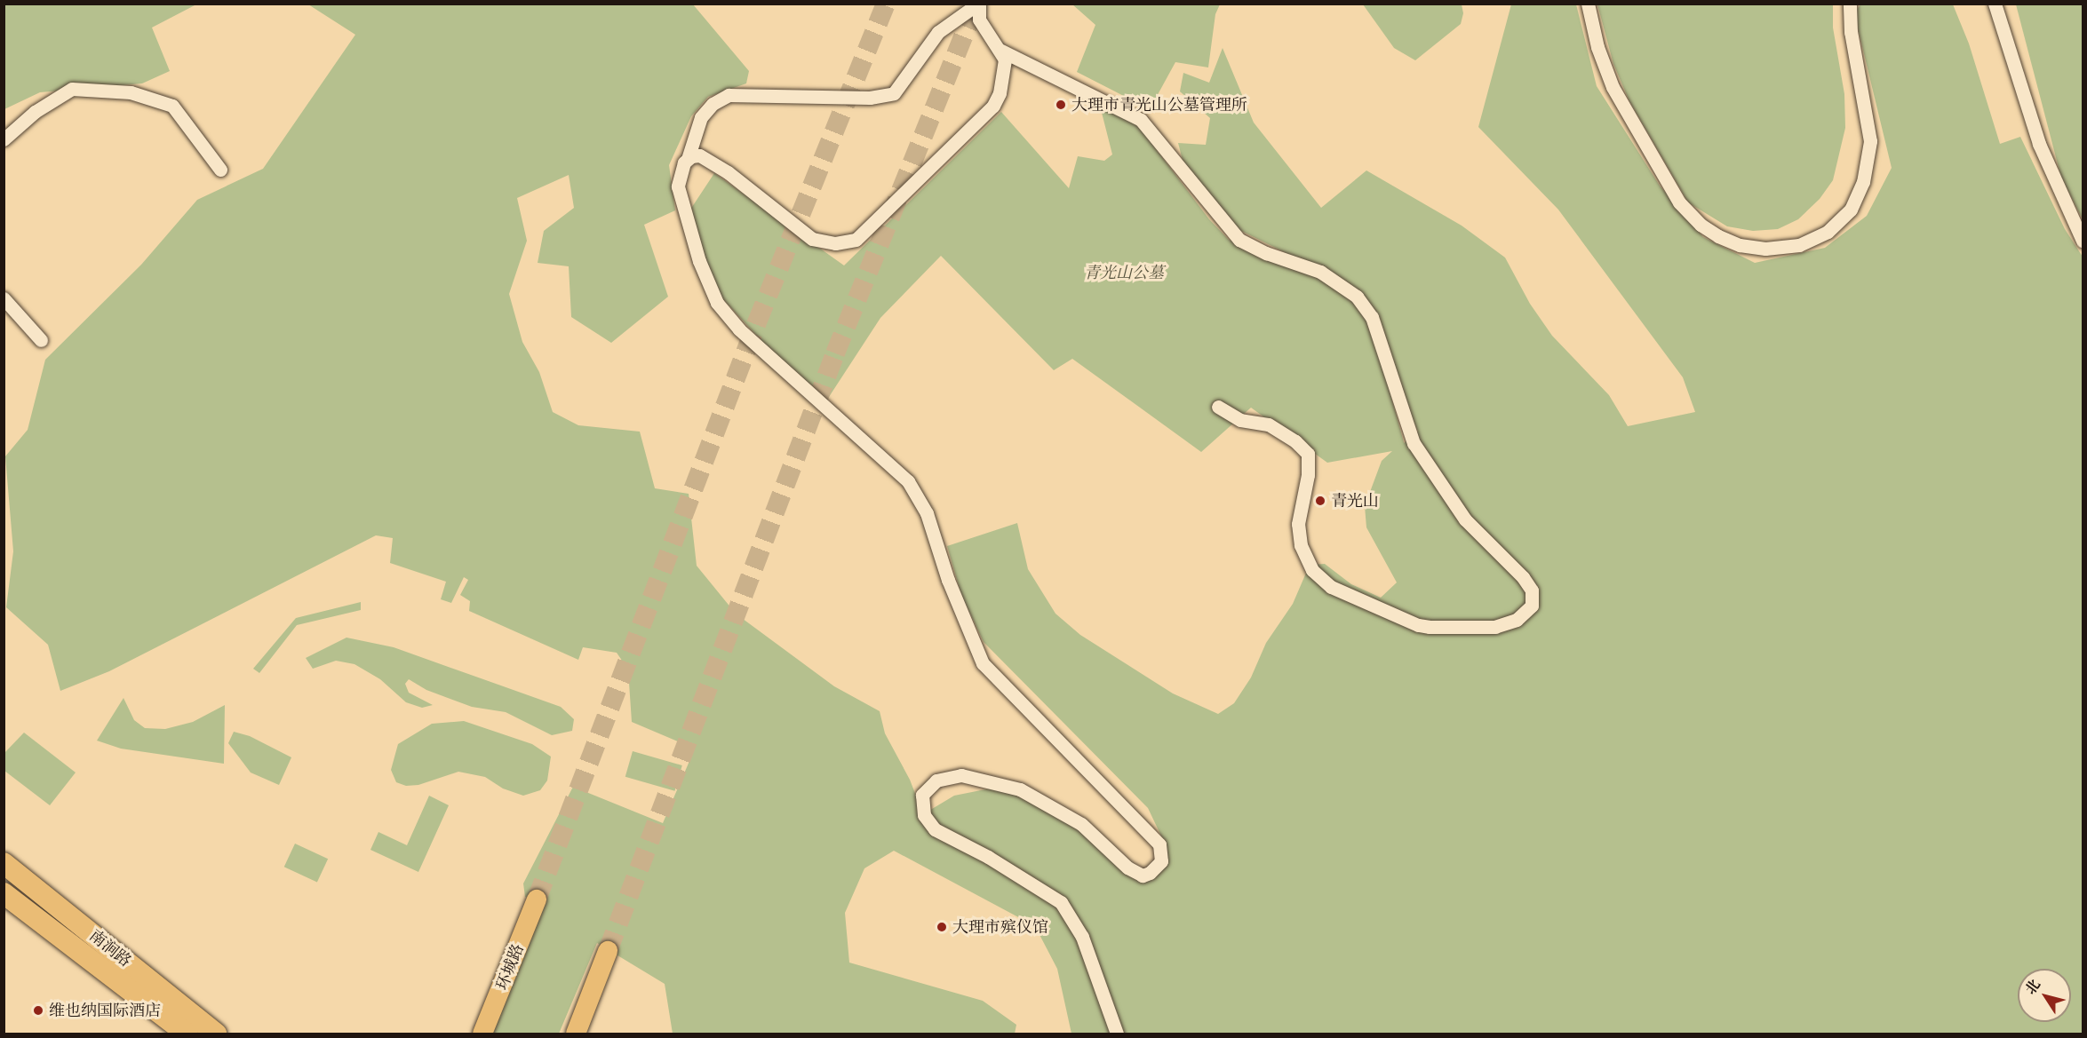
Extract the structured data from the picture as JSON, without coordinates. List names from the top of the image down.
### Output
{
  "streets": {
    "highway": ["南涧路"],
    "main road": ["环城路"]
  },
  "parks": ["青光山公墓"],
  "places": [
    "大理市青光山公墓管理所",
    "青光山",
    "大理市殡仪馆",
    "维也纳国际酒店"
  ],
  "north": "top left"
}
